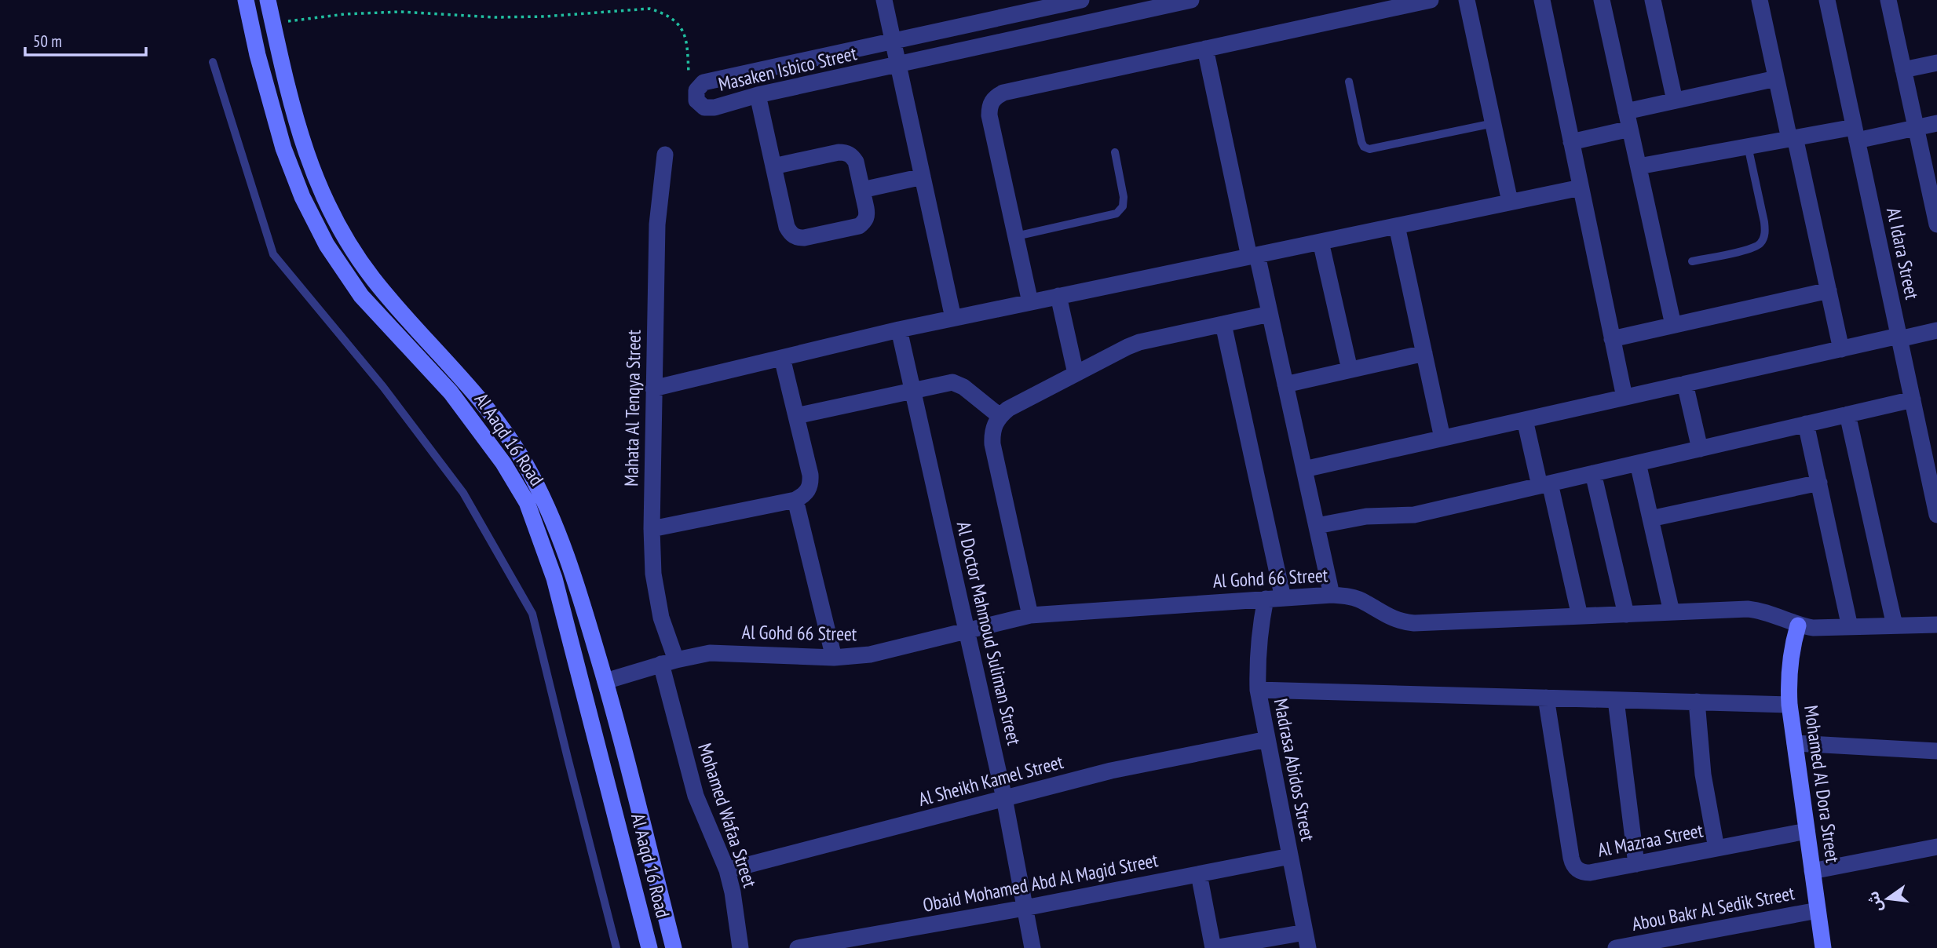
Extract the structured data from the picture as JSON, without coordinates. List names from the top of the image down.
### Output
{
  "streets": {
    "street": [
      "Masaken Isbico Street",
      "Al Idara Street",
      "Mahata Al Tenqya Street",
      "Al Aaqd 16 Road",
      "Al Gohd 66 Street",
      "Al Doctor Mahmoud Suliman Street",
      "Madrasa Abidos Street",
      "Al Sheikh Kamel Street",
      "Mohamed Al Dora Street",
      "Mohamed Wafaa Street",
      "Al Mazraa Street",
      "Obaid Mohamed Abd Al Magid Street",
      "Abou Bakr Al Sedik Street"
    ]
  },
  "crossings": [
    ["Mahata Al Tenqya Street", "Al Gohd 66 Street"],
    ["Mahata Al Tenqya Street", "Mohamed Wafaa Street"],
    ["Al Aaqd 16 Road", "Al Gohd 66 Street"],
    ["Al Gohd 66 Street", "Al Doctor Mahmoud Suliman Street"],
    ["Al Gohd 66 Street", "Madrasa Abidos Street"],
    ["Al Gohd 66 Street", "Mohamed Al Dora Street"],
    ["Al Gohd 66 Street", "Mohamed Wafaa Street"],
    ["Al Doctor Mahmoud Suliman Street", "Al Sheikh Kamel Street"],
    ["Al Doctor Mahmoud Suliman Street", "Obaid Mohamed Abd Al Magid Street"],
    ["Madrasa Abidos Street", "Al Sheikh Kamel Street"],
    ["Madrasa Abidos Street", "Obaid Mohamed Abd Al Magid Street"],
    ["Al Sheikh Kamel Street", "Mohamed Wafaa Street"],
    ["Mohamed Al Dora Street", "Al Mazraa Street"],
    ["Mohamed Al Dora Street", "Abou Bakr Al Sedik Street"]
  ],
  "scale_bar": "50 m",
  "north": "left"
}
